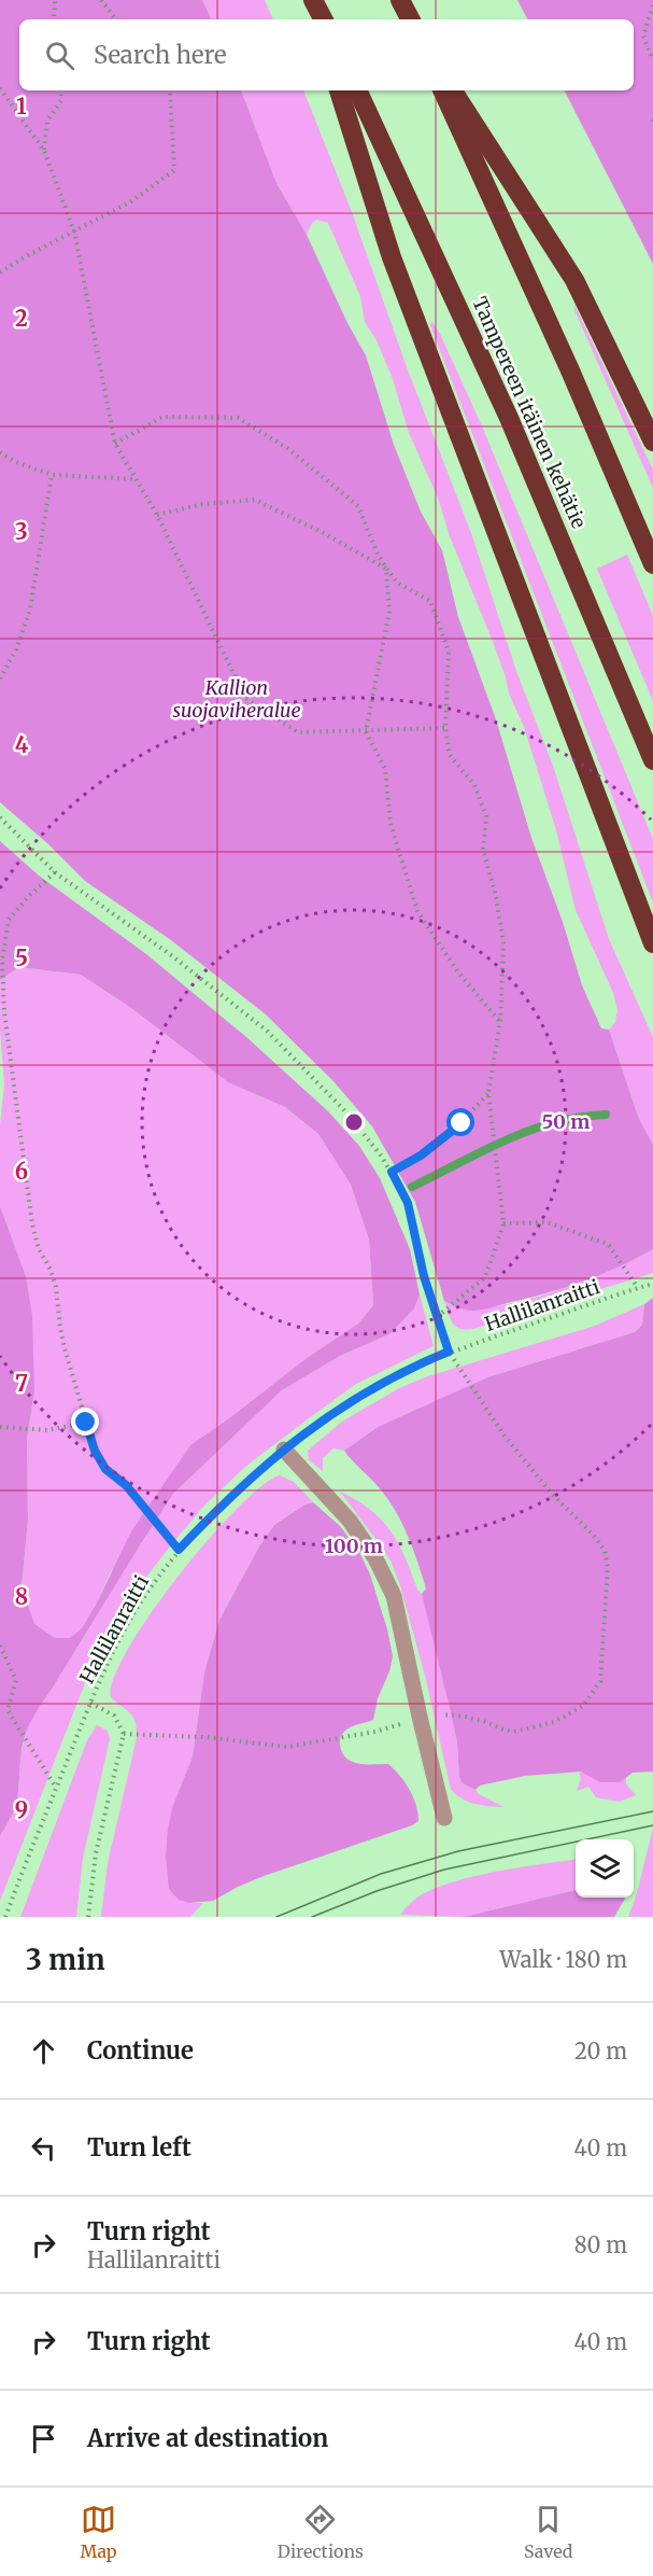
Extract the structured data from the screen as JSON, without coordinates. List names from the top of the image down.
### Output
{
  "streets": {
    "highway": ["Tampereen itäinen kehätie"],
    "path": ["Hallilanraitti"]
  },
  "parks": ["Kallion suojaviheralue"],
  "page": {
    "search": "Search here",
    "heading": ["3 min", "Walk · 180 m"],
    "list": [
      ["Continue", "20 m"],
      ["Turn left", "40 m"],
      ["Turn right", "Hallilanraitti", "80 m"],
      ["Turn right", "40 m"],
      "Arrive at destination"
    ],
    "nav": ["Map", "Directions", "Saved"]
  },
  "grid": {
    "rows": [
      "1",
      "2",
      "3",
      "4",
      "5",
      "6",
      "7",
      "8",
      "9"
    ]
  },
  "rings": ["50 m", "100 m"]
}
